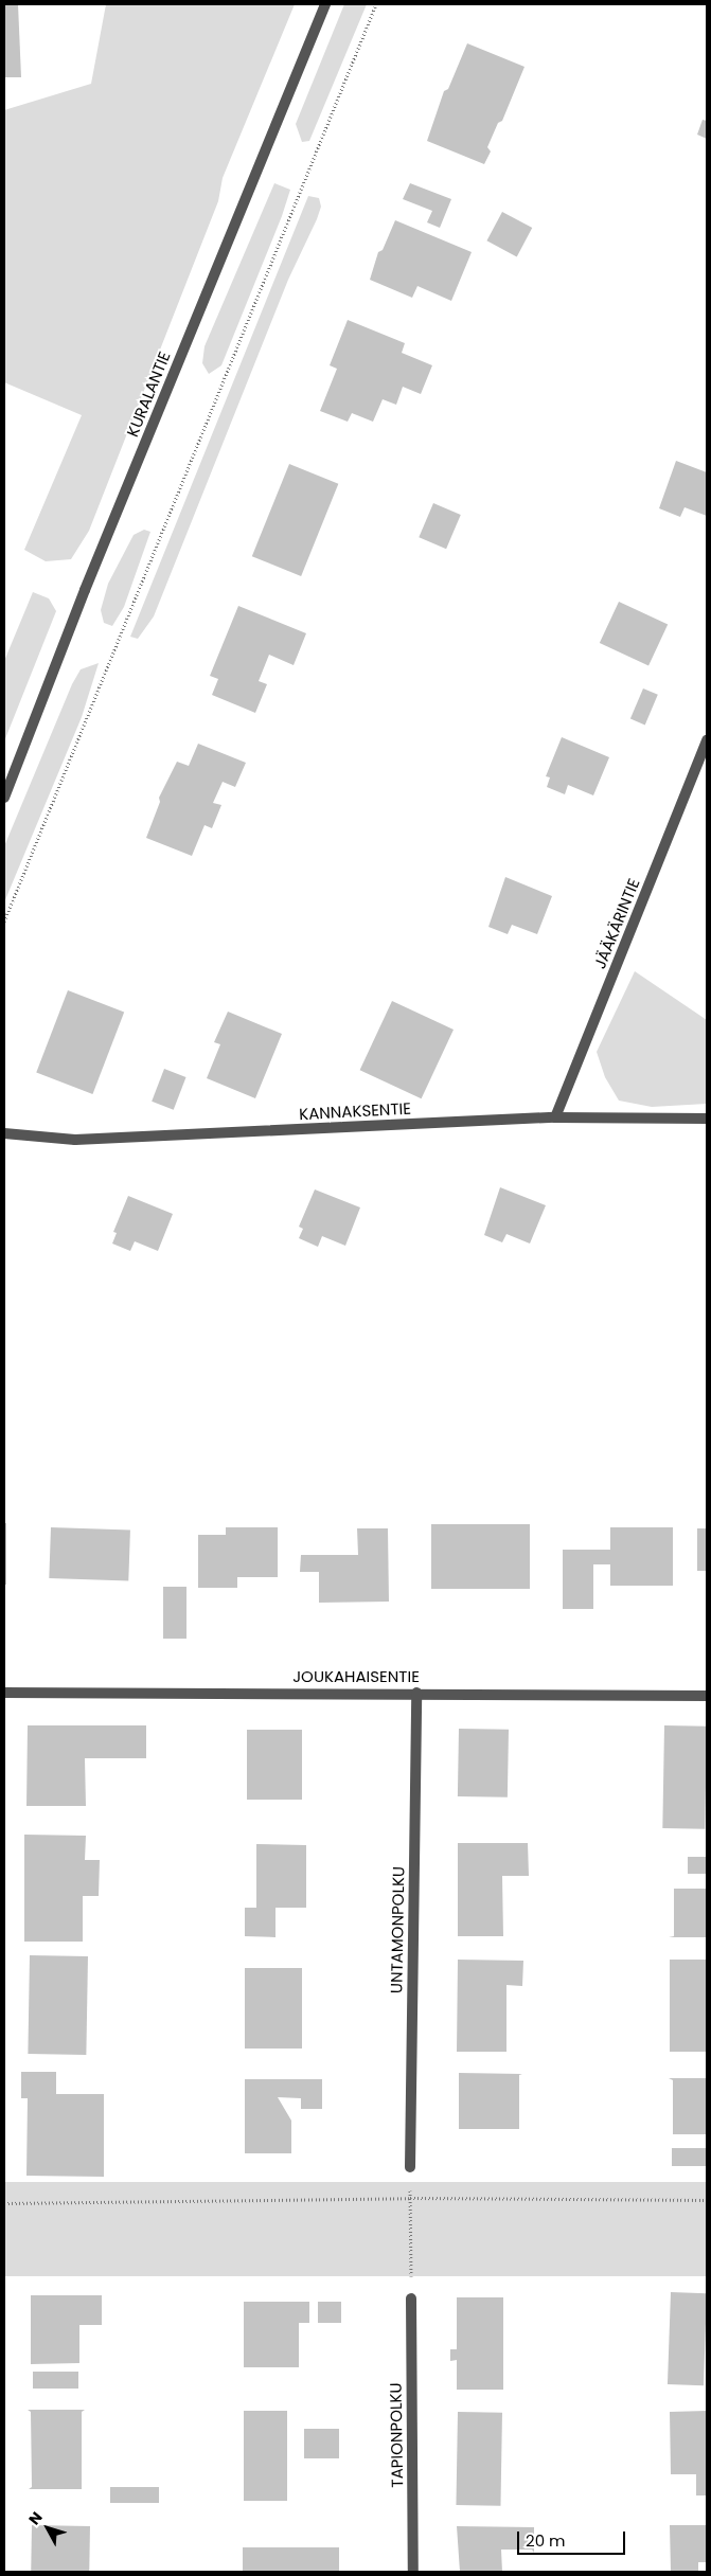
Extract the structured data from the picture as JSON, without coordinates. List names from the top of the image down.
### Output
{
  "streets": {
    "street": [
      "KURALANTIE",
      "JÄÄKÄRINTIE",
      "KANNAKSENTIE",
      "JOUKAHAISENTIE",
      "UNTAMONPOLKU",
      "TAPIONPOLKU"
    ]
  },
  "crossings": [
    ["JÄÄKÄRINTIE", "KANNAKSENTIE"],
    ["JOUKAHAISENTIE", "UNTAMONPOLKU"]
  ],
  "scale_bar": "20 m",
  "north": "top left"
}
